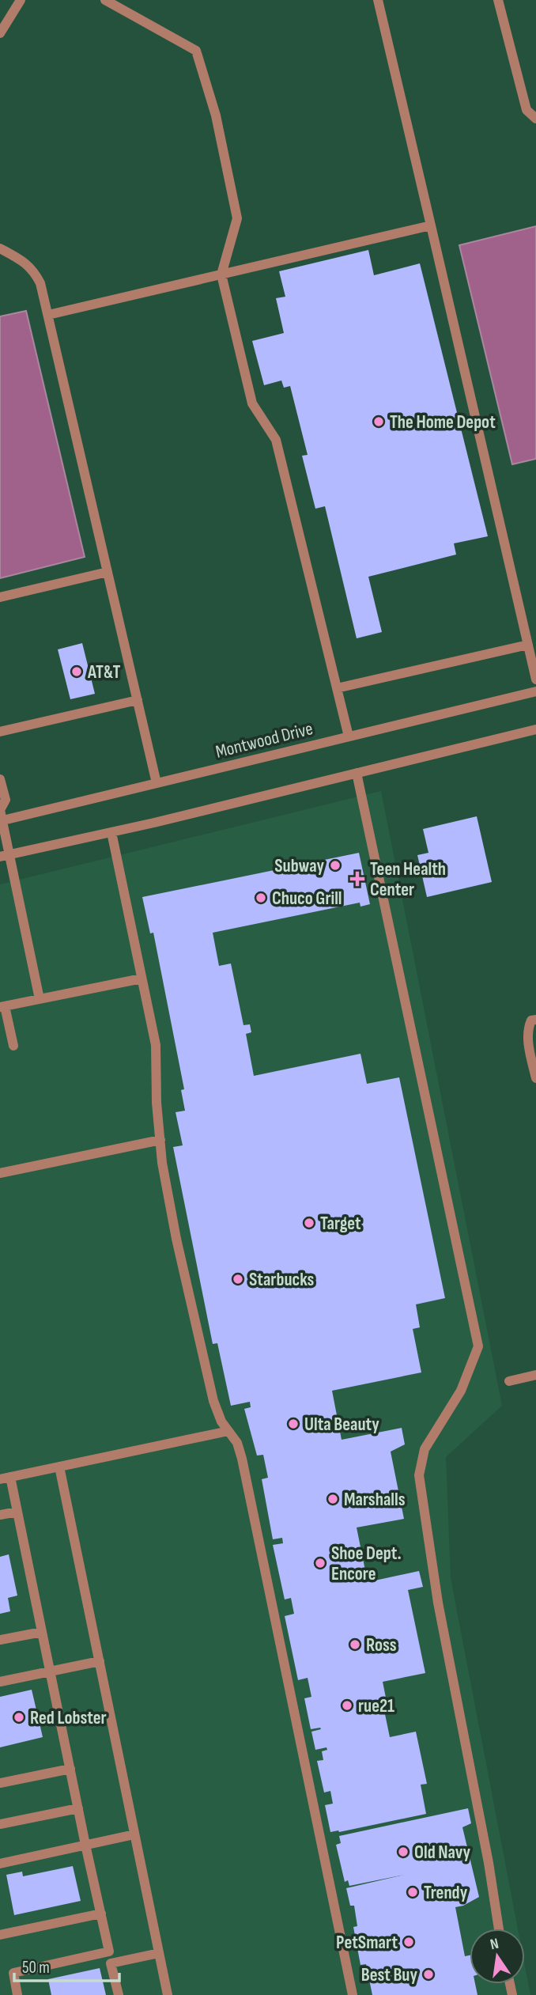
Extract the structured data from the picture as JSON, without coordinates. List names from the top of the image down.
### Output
{
  "streets": {
    "street": ["Montwood Drive"]
  },
  "places": {
    "other": [
      "The Home Depot",
      "AT&T",
      "Subway",
      "Chuco Grill",
      "Target",
      "Starbucks",
      "Ulta Beauty",
      "Marshalls",
      "Shoe Dept. Encore",
      "Ross",
      "rue21",
      "Red Lobster",
      "Old Navy",
      "Trendy",
      "PetSmart",
      "Best Buy"
    ],
    "health": ["Teen Health Center"]
  },
  "scale_bar": "50 m",
  "north": "top"
}
